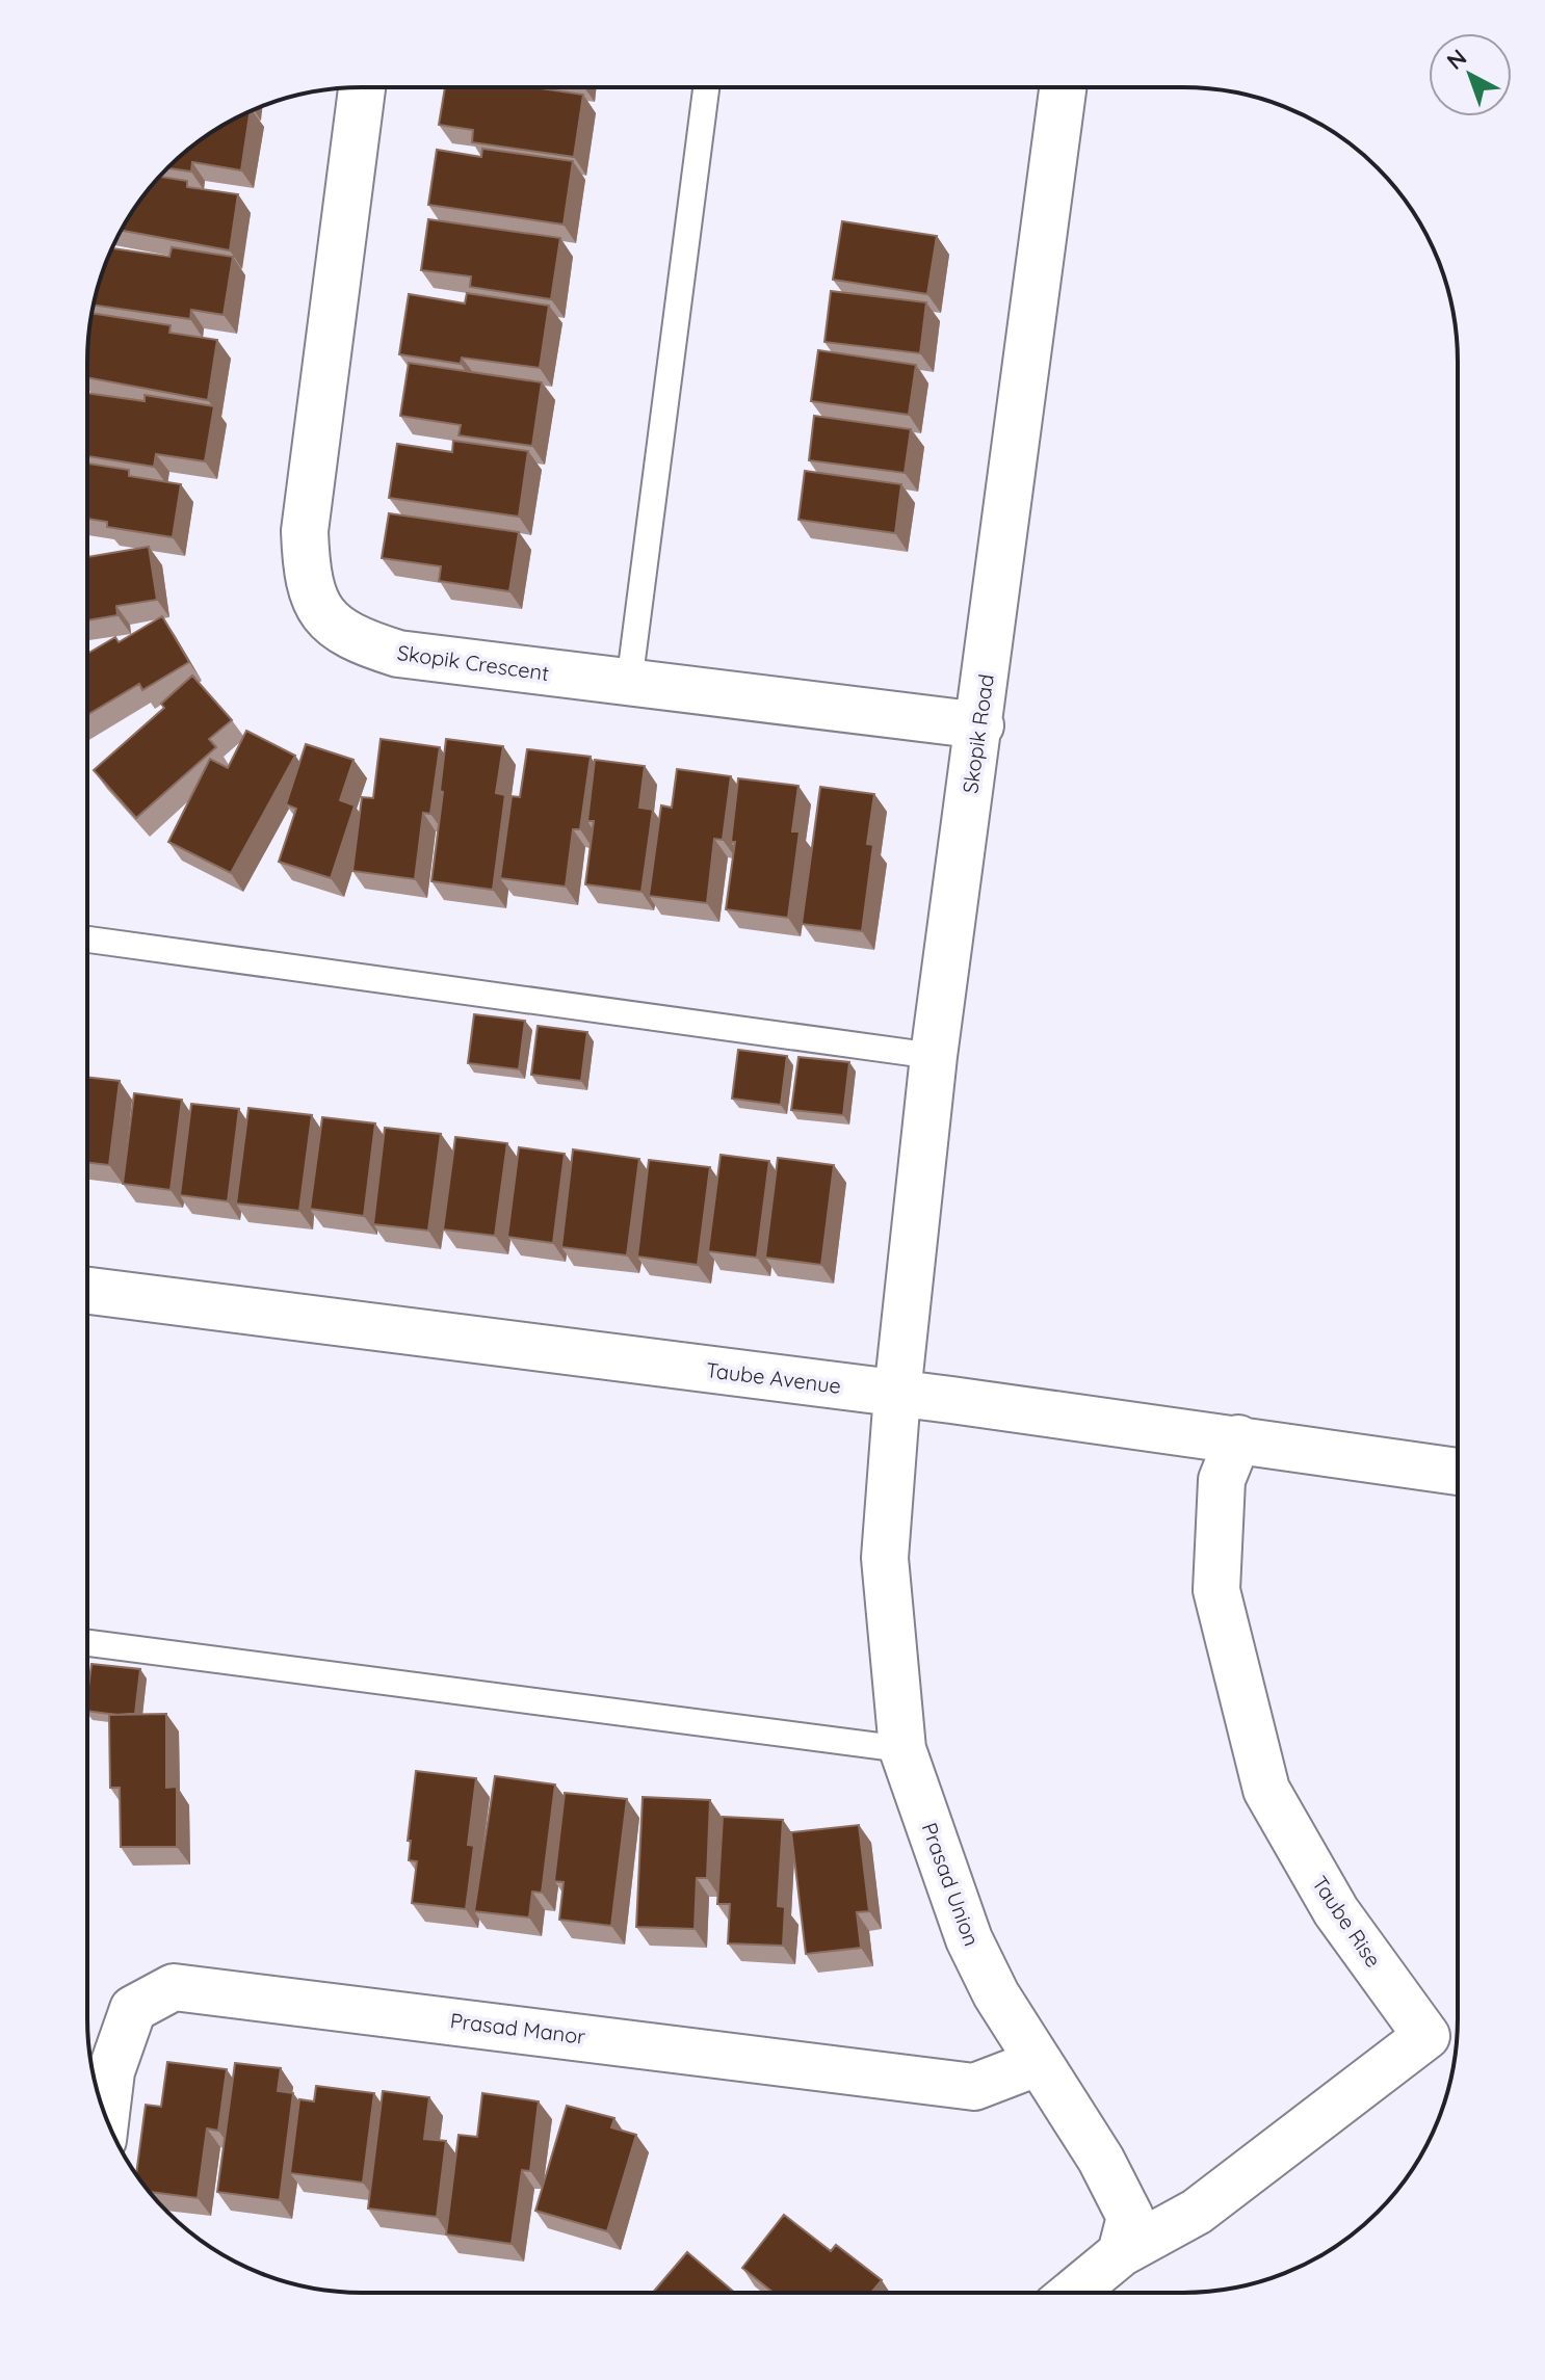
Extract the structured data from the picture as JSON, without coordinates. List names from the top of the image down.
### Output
{
  "streets": {
    "street": [
      "Skopik Crescent",
      "Skopik Road",
      "Taube Avenue",
      "Prasad Union",
      "Taube Rise",
      "Prasad Manor"
    ]
  },
  "crossings": [
    ["Skopik Crescent", "Skopik Road"],
    ["Skopik Road", "Taube Avenue"],
    ["Skopik Road", "Prasad Union"],
    ["Taube Avenue", "Prasad Union"],
    ["Taube Avenue", "Taube Rise"],
    ["Prasad Union", "Taube Rise"],
    ["Prasad Union", "Prasad Manor"]
  ],
  "north": "top left"
}
